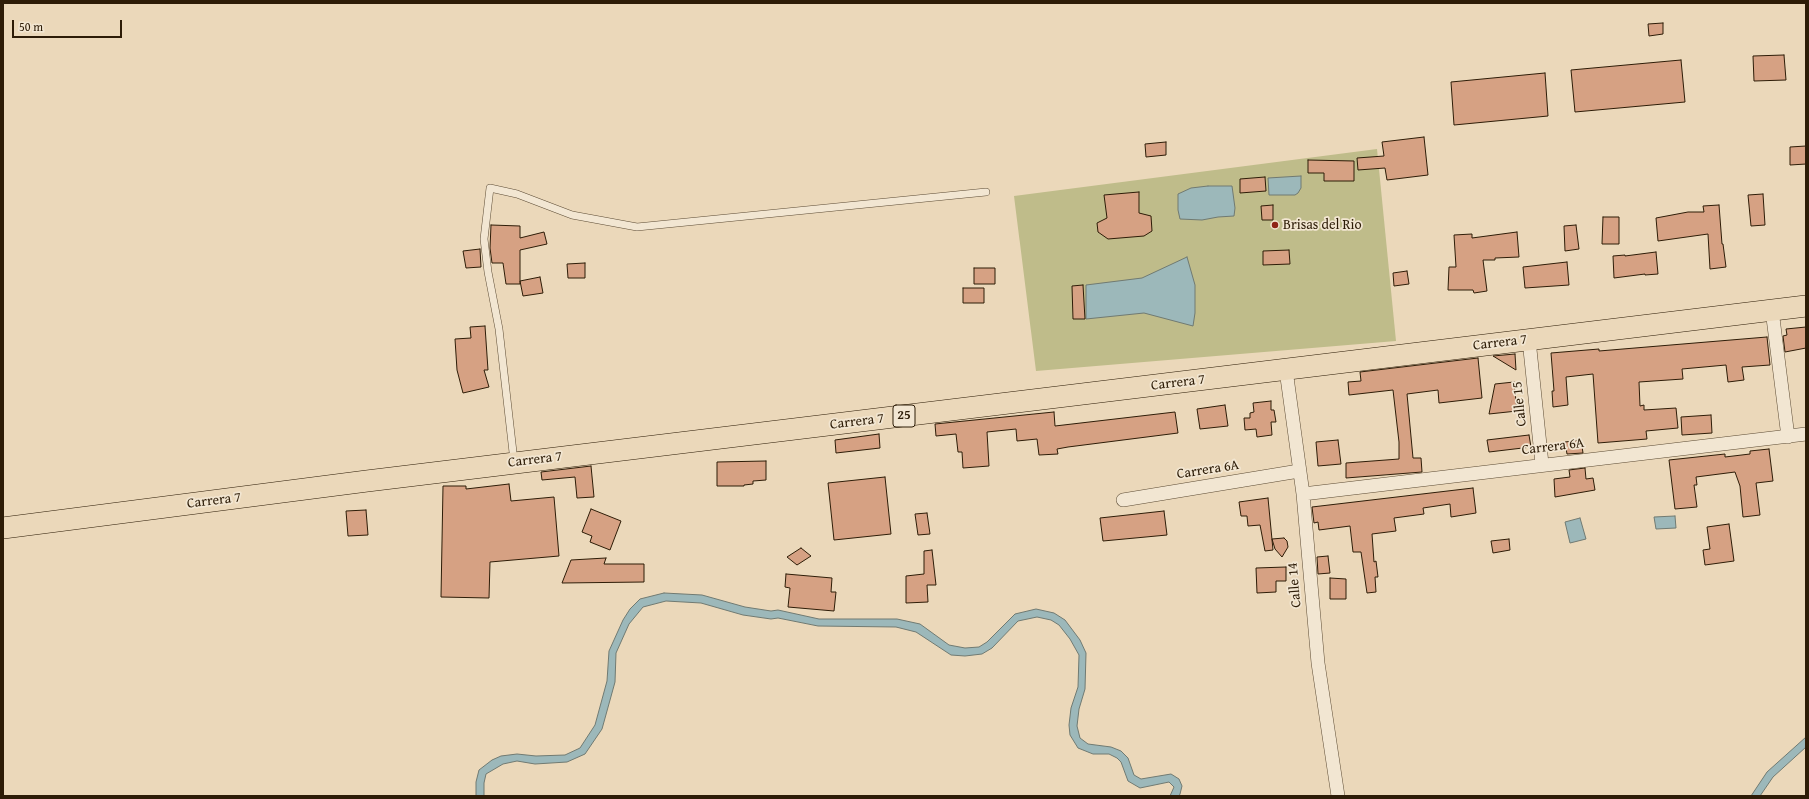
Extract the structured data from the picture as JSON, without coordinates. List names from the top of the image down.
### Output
{
  "streets": {
    "main road": ["Carrera 7", "25"],
    "street": ["Calle 15", "Carrera 6A", "Calle 14"]
  },
  "crossings": [
    ["Carrera 7", "Calle 15"],
    ["Carrera 7", "Calle 14"],
    ["Calle 15", "Carrera 6A"],
    ["Carrera 6A", "Calle 14"]
  ],
  "places": ["Brisas del Rio"],
  "scale_bar": "50 m"
}
